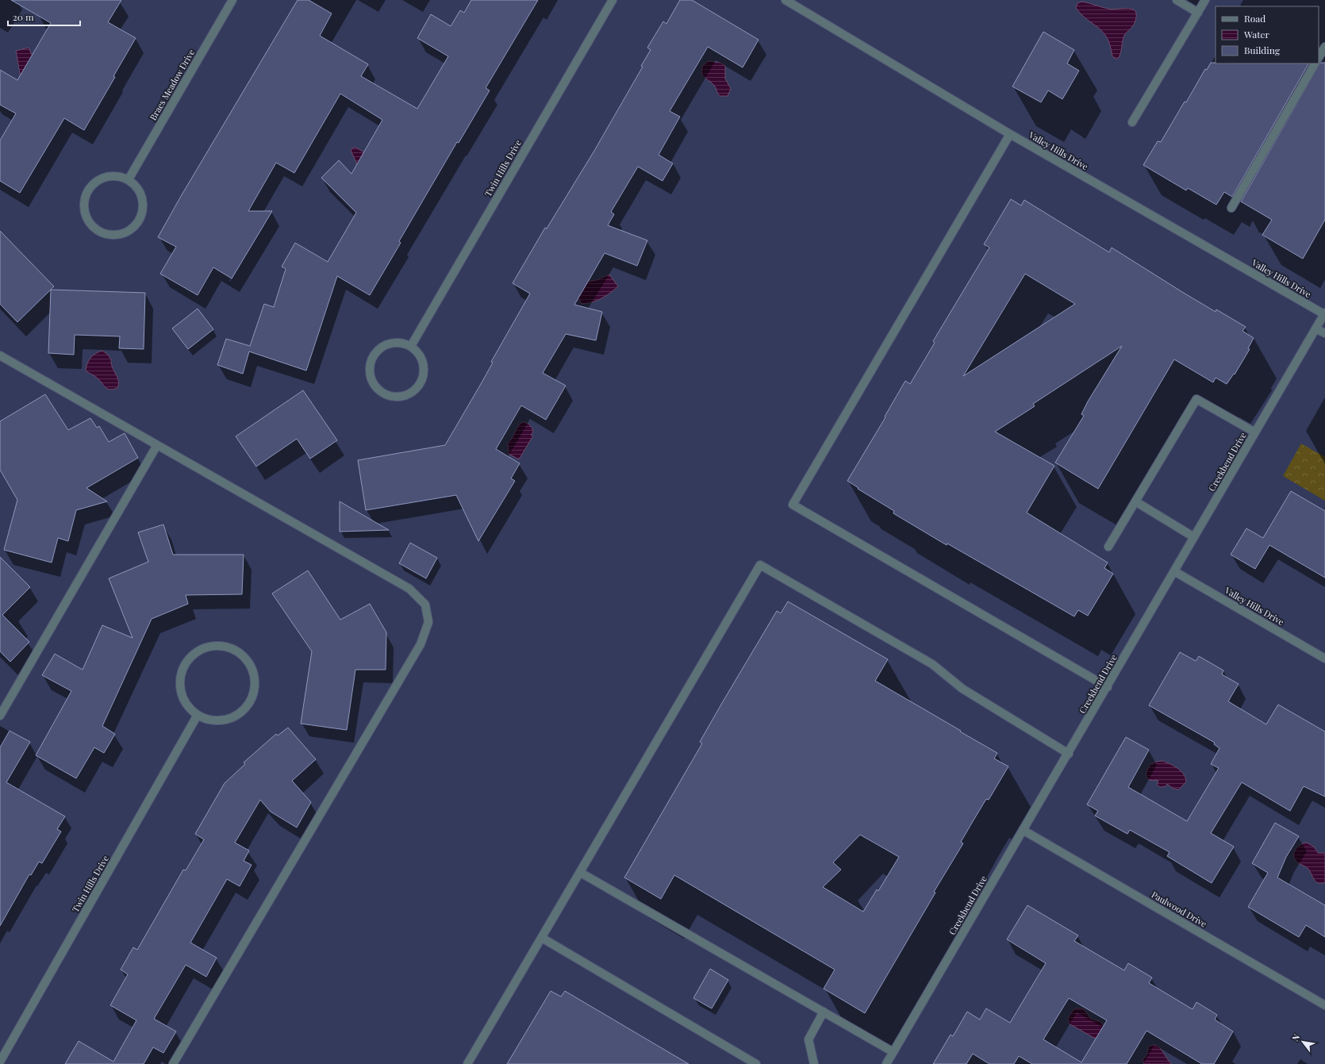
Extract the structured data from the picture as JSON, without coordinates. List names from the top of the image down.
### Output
{
  "streets": {
    "street": [
      "Braes Meadow Drive",
      "Valley Hills Drive",
      "Twin Hills Drive",
      "Creekbend Drive",
      "Paulwood Drive"
    ]
  },
  "crossings": [
    ["Valley Hills Drive", "Creekbend Drive"],
    ["Creekbend Drive", "Paulwood Drive"]
  ],
  "legend": ["Road", "Water", "Building"],
  "scale_bar": "20 m",
  "north": "top left"
}
